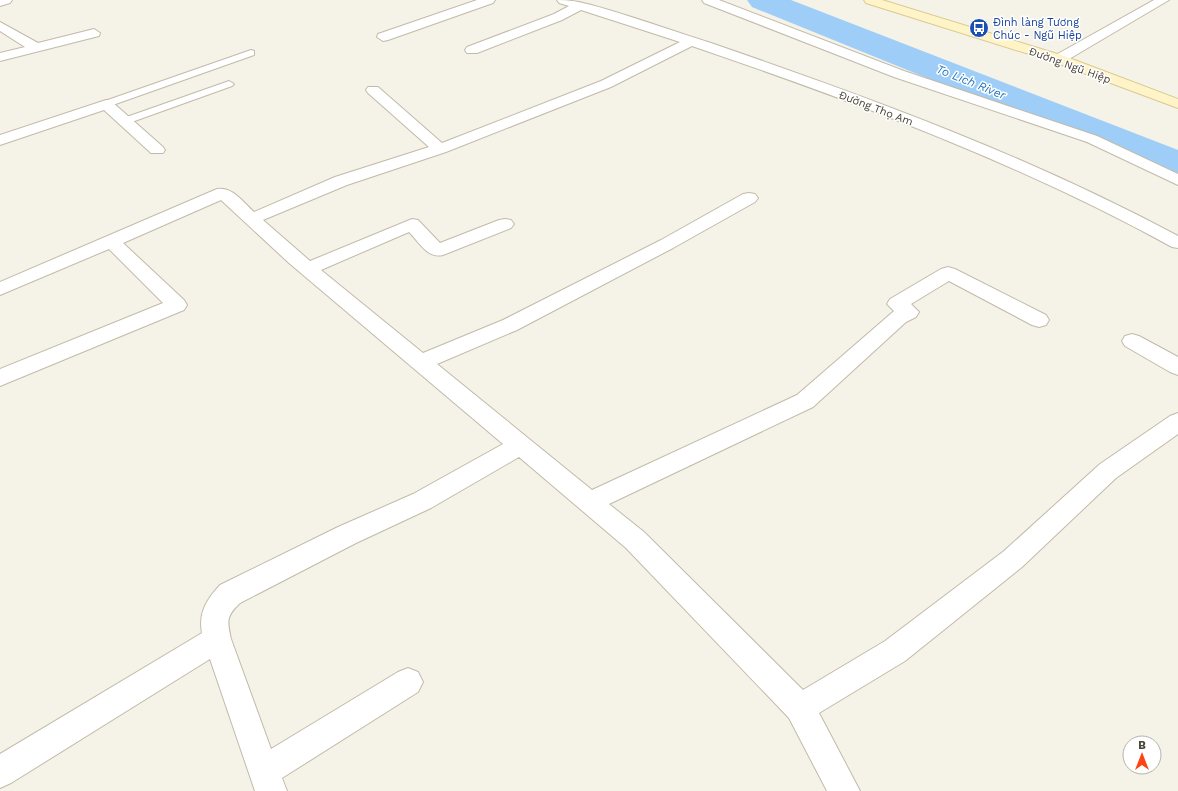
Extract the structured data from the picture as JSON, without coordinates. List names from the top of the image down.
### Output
{
  "streets": {
    "street": ["Đường Ngũ Hiệp", "Đường Thọ Am"]
  },
  "water": ["To Lich River"],
  "places": {
    "bus stop": ["Đình làng Tương Chúc - Ngũ Hiệp"]
  },
  "north": "top"
}
